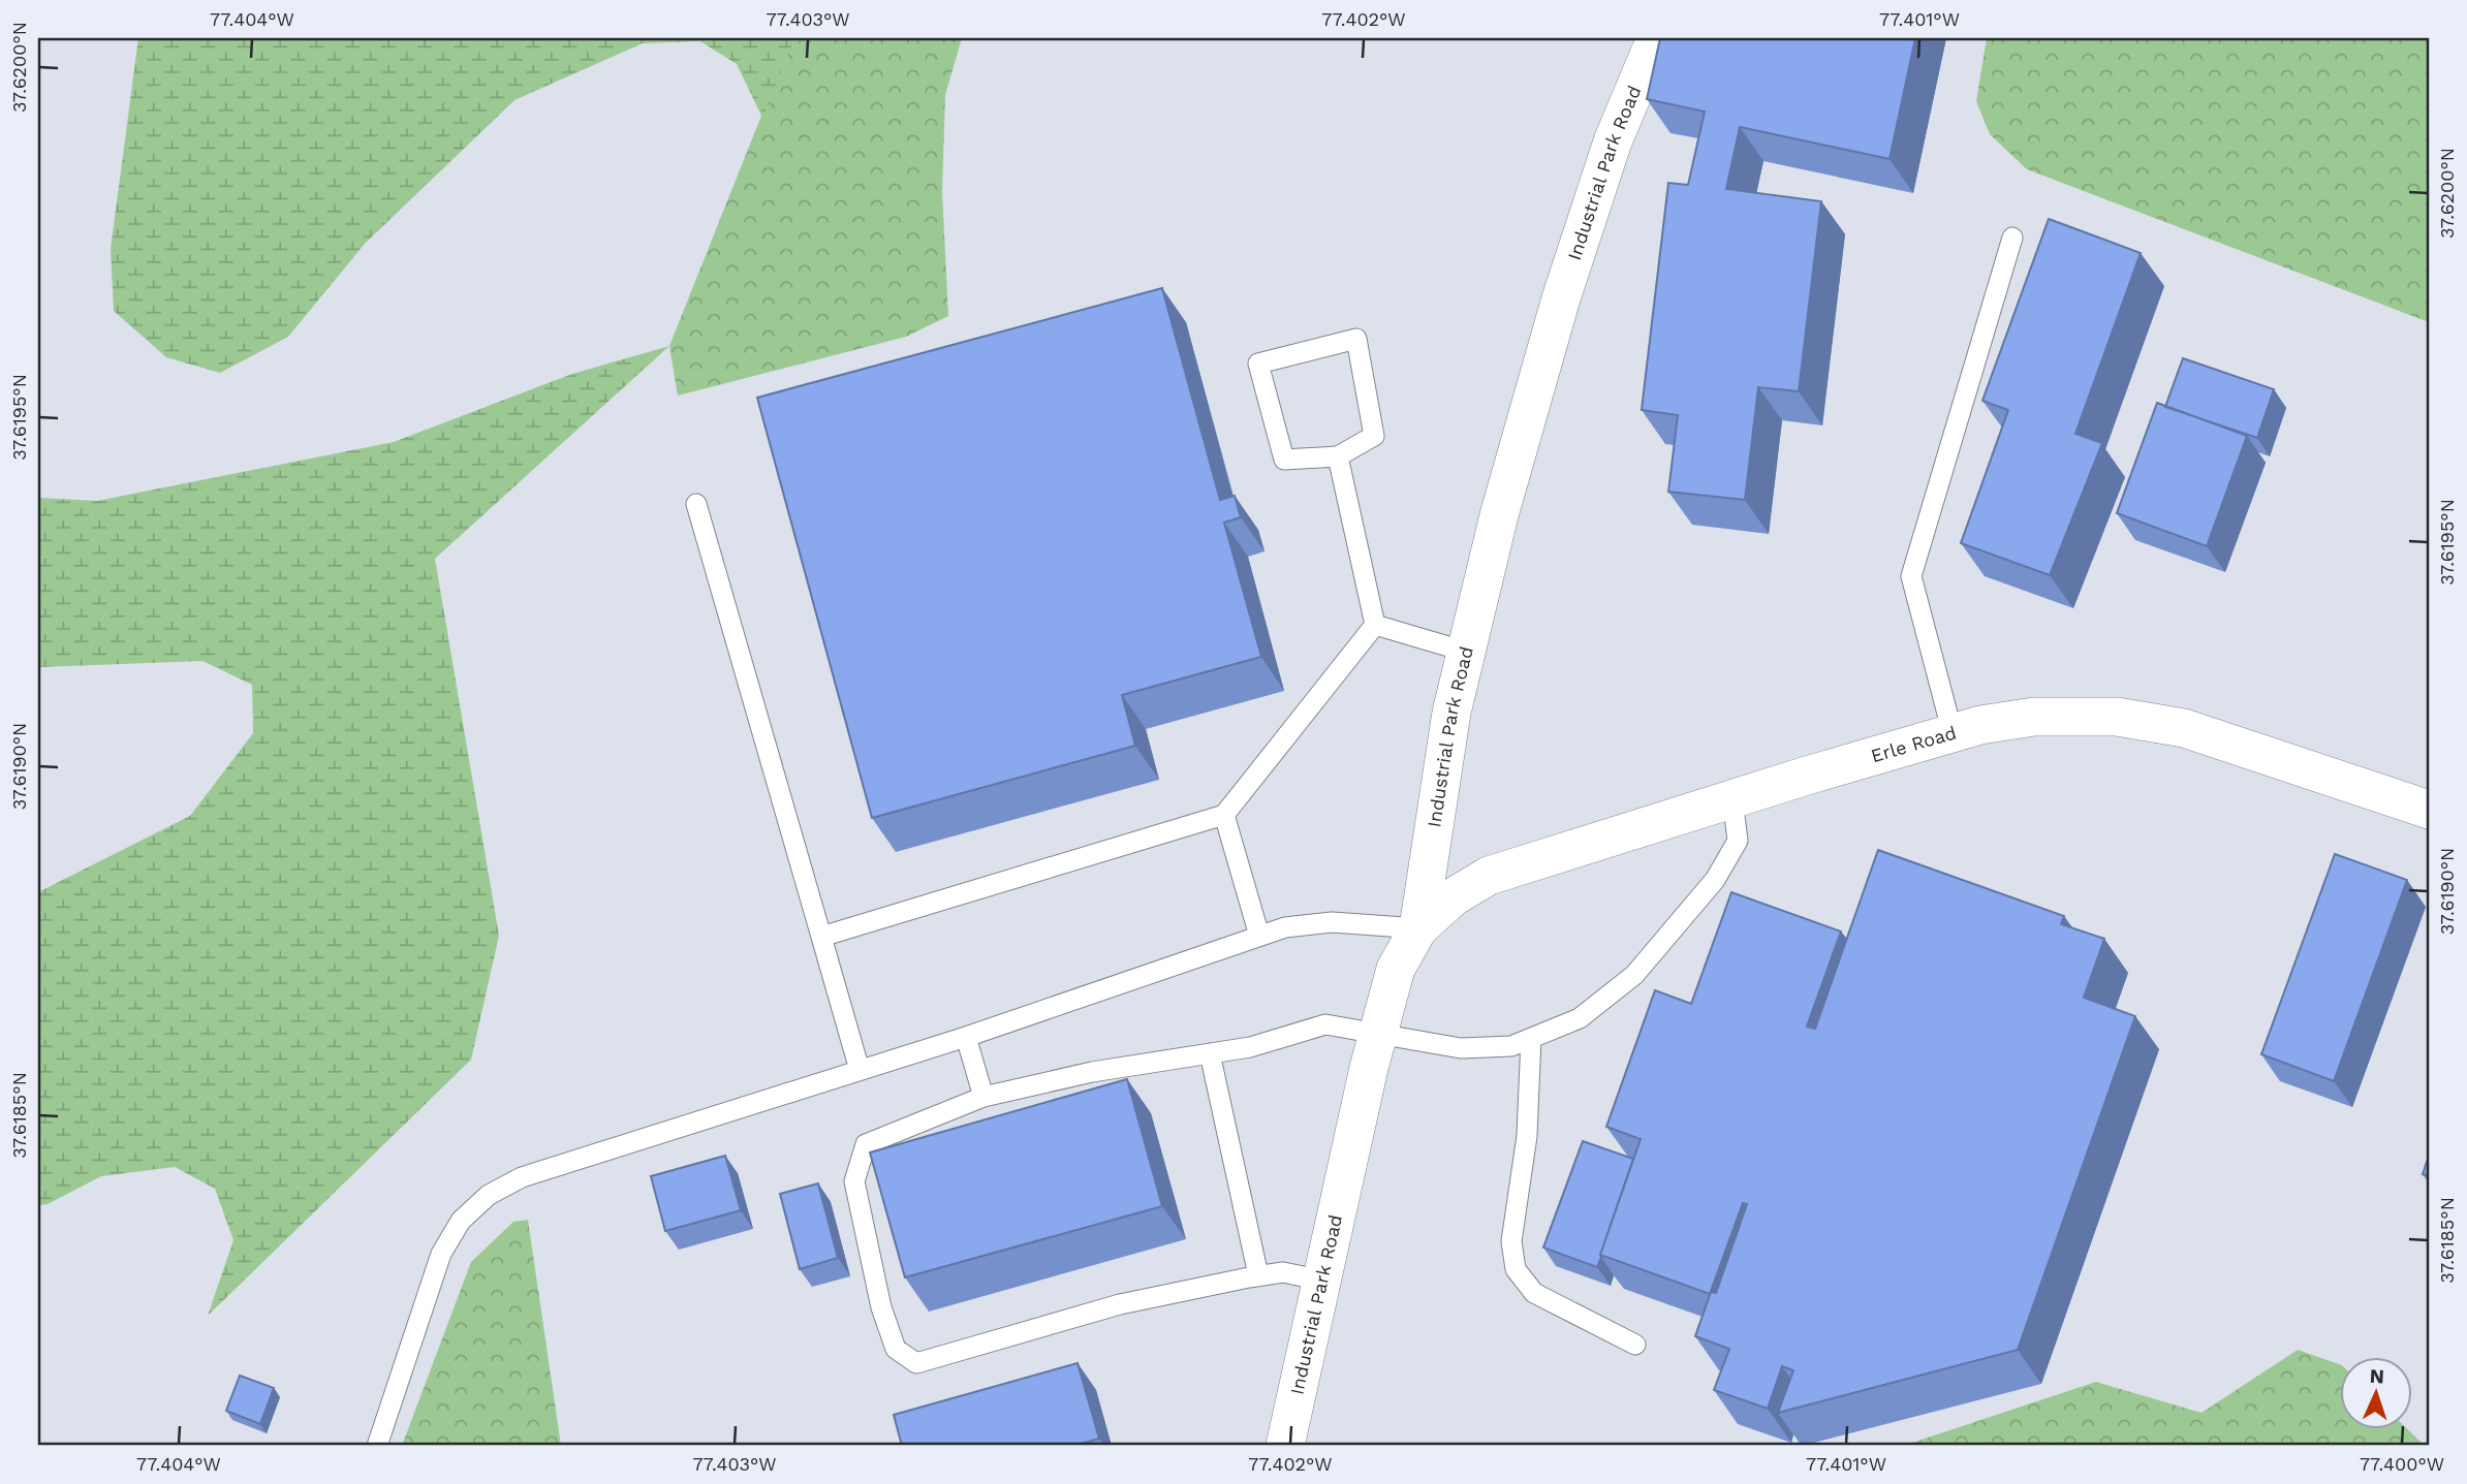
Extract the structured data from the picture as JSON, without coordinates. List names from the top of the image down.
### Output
{
  "streets": {
    "street": ["Industrial Park Road", "Erle Road"]
  },
  "crossings": [
    ["Industrial Park Road", "Erle Road"]
  ],
  "north": "top",
  "coordinates": [
    "77.404°W",
    "77.403°W",
    "77.402°W",
    "77.401°W",
    "37.6200°N",
    "37.6195°N",
    "37.6190°N",
    "37.6185°N",
    "77.400°W"
  ]
}
